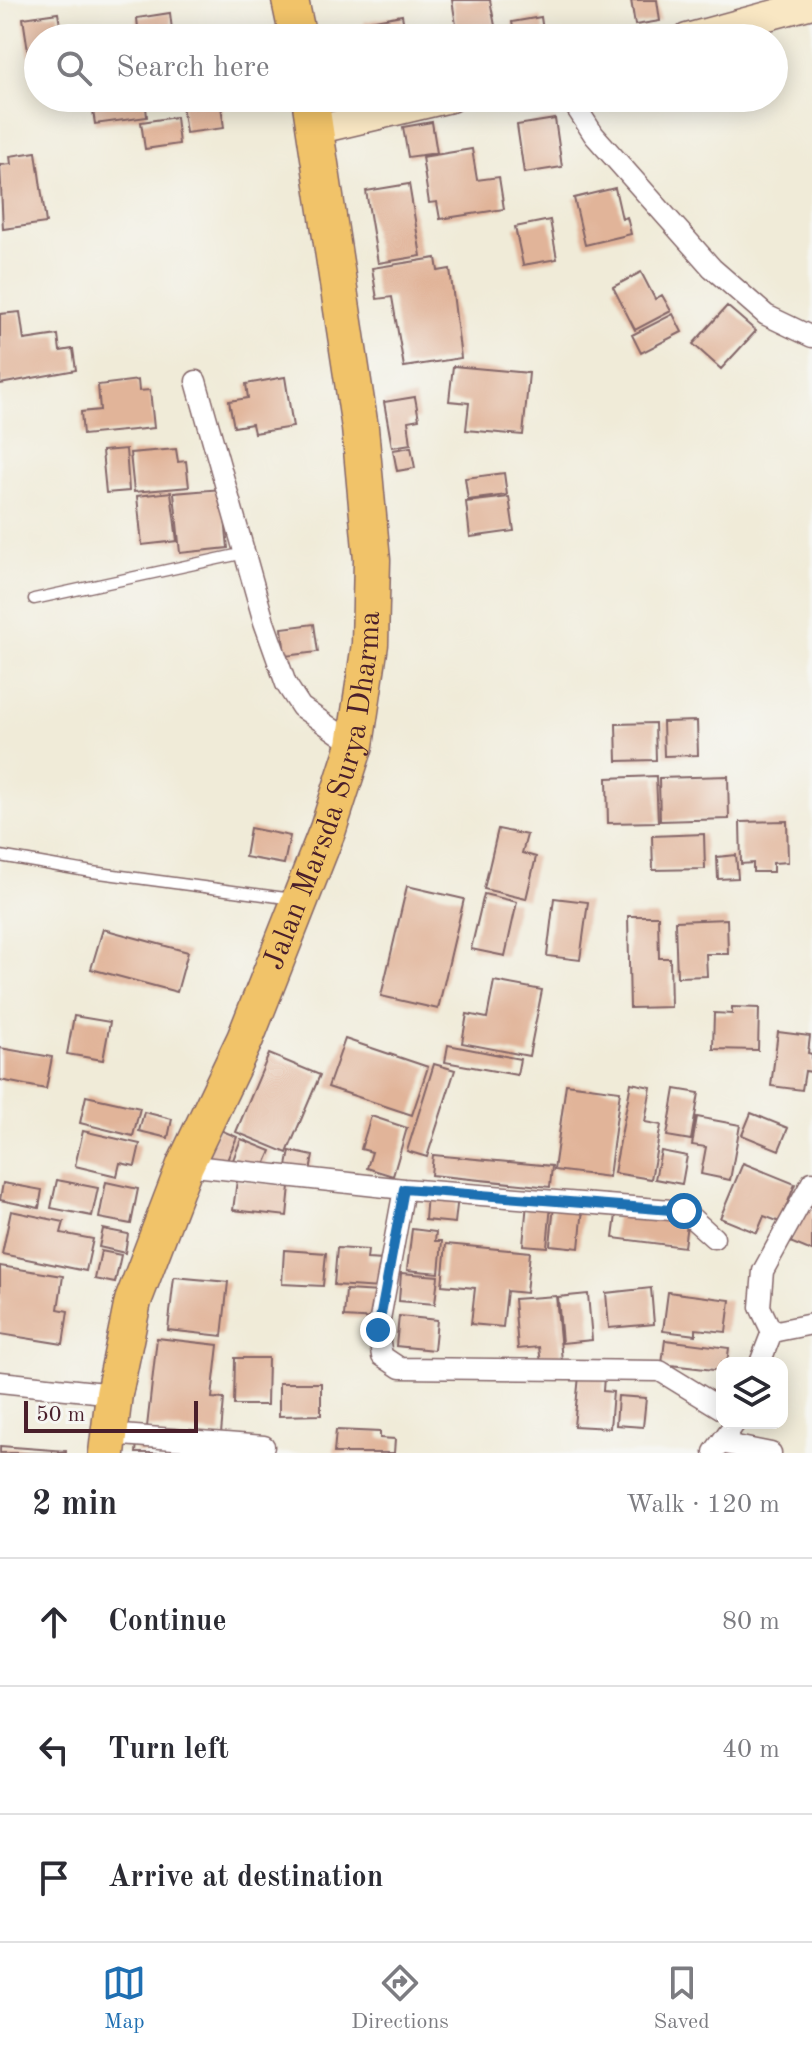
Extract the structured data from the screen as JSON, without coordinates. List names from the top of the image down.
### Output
{
  "streets": {
    "highway": ["Jalan Marsda Surya Dharma"]
  },
  "scale_bar": "50 m",
  "page": {
    "search": "Search here",
    "scale": "50 m",
    "heading": ["2 min", "Walk · 120 m"],
    "list": [
      ["Continue", "80 m"],
      ["Turn left", "40 m"],
      "Arrive at destination"
    ],
    "nav": ["Map", "Directions", "Saved"]
  }
}
